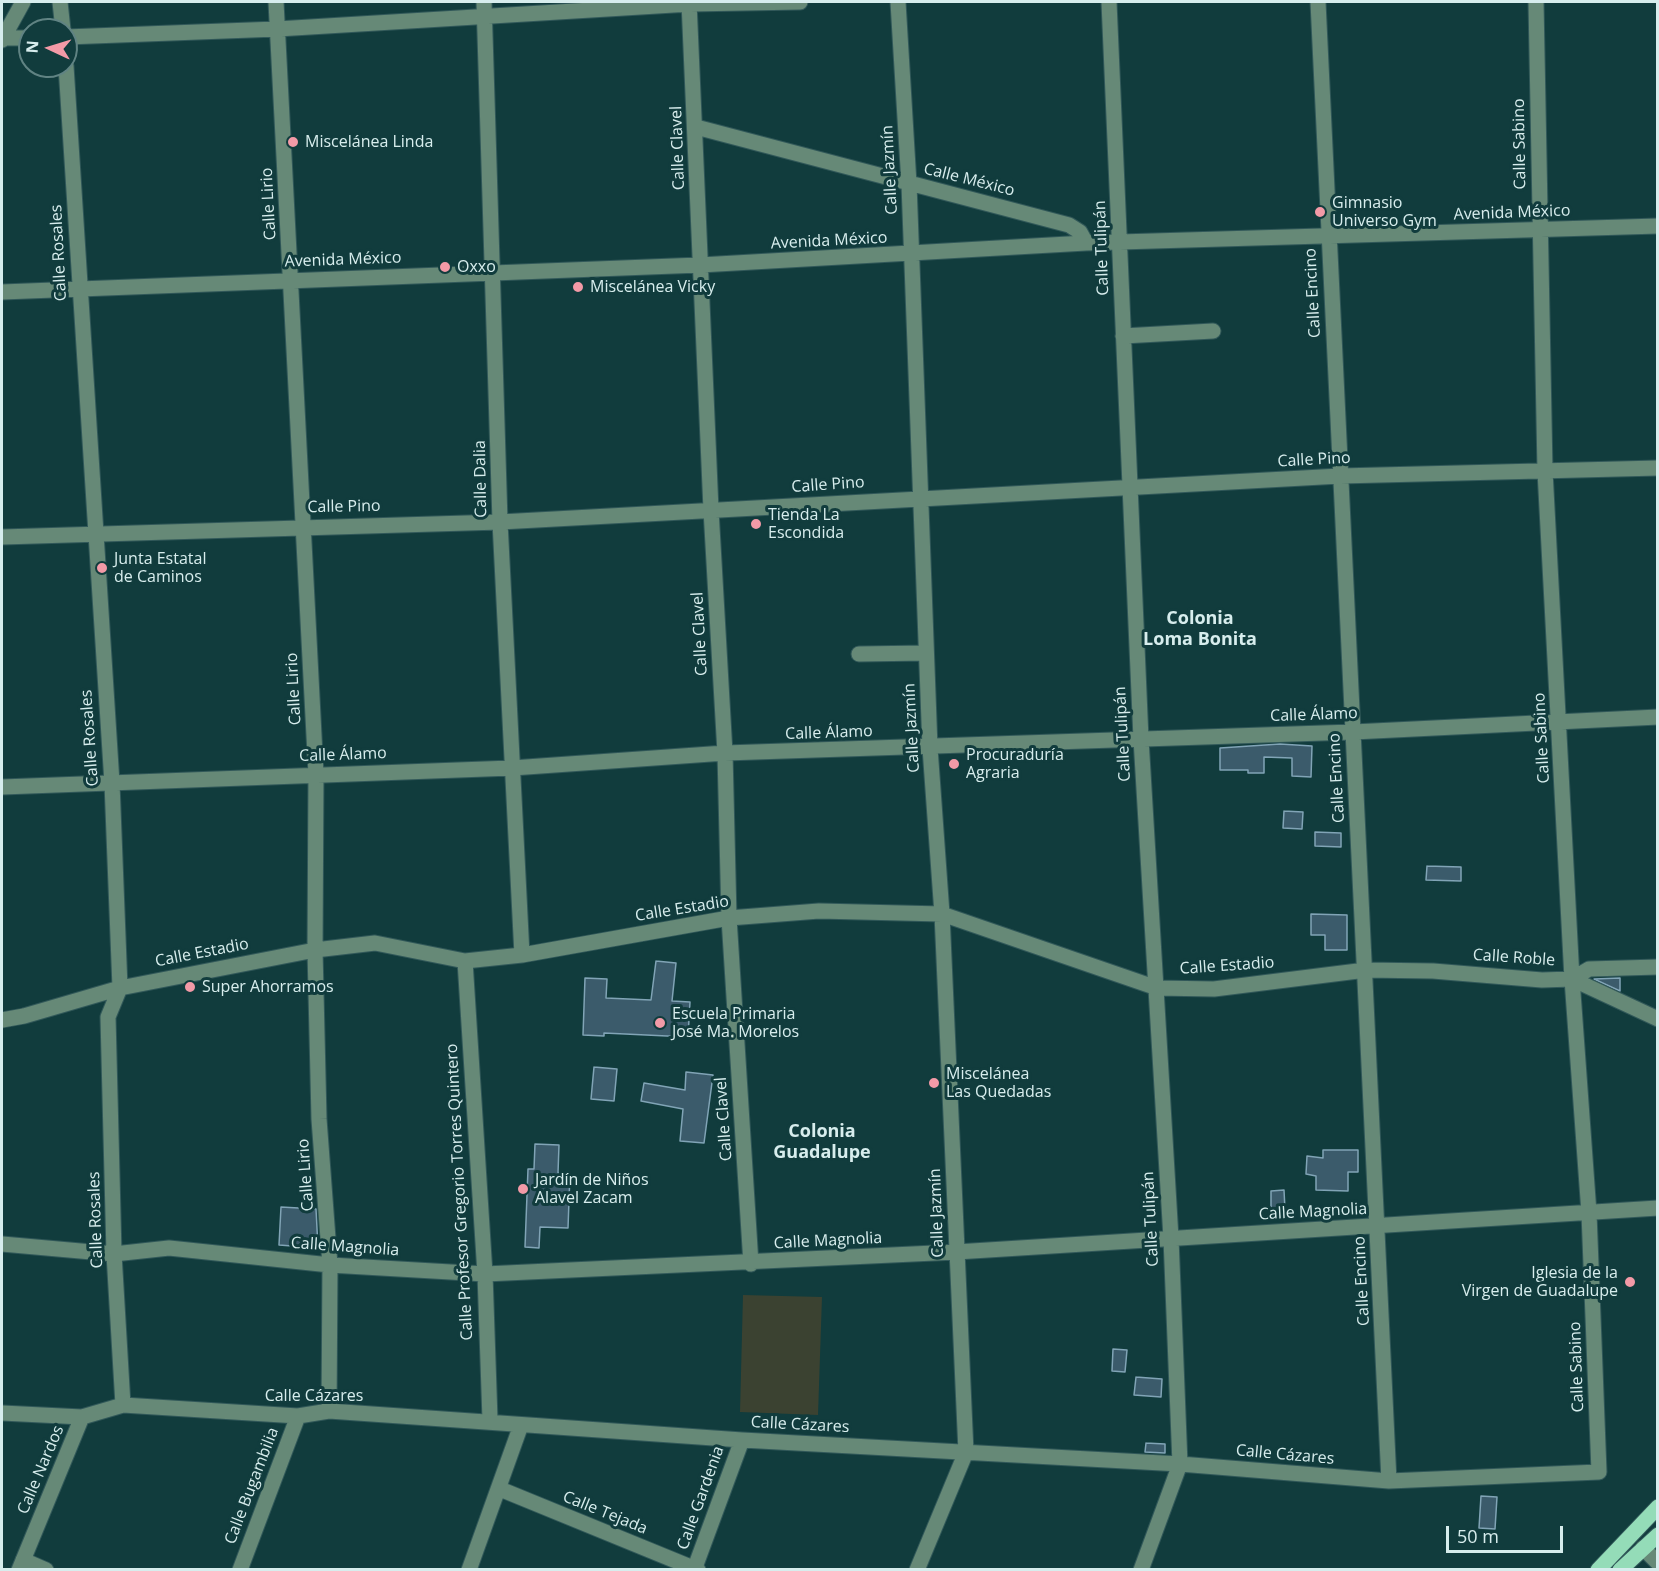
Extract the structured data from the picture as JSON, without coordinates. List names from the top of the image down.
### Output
{
  "streets": {
    "street": [
      "Calle Sabino",
      "Calle Clavel",
      "Calle Jazmín",
      "Calle México",
      "Calle Lirio",
      "Avenida México",
      "Calle Tulipán",
      "Calle Rosales",
      "Calle Encino",
      "Calle Pino",
      "Calle Dalia",
      "Calle Álamo",
      "Calle Estadio",
      "Calle Roble",
      "Calle Profesor Gregorio Torres Quintero",
      "Calle Magnolia",
      "Calle Cázares",
      "Calle Nardos",
      "Calle Bugambilia",
      "Calle Gardenia",
      "Calle Tejada"
    ]
  },
  "crossings": [
    ["Calle Sabino", "Avenida México"],
    ["Calle Sabino", "Calle Pino"],
    ["Calle Sabino", "Calle Álamo"],
    ["Calle Sabino", "Calle Roble"],
    ["Calle Sabino", "Calle Magnolia"],
    ["Calle Sabino", "Calle Cázares"],
    ["Calle Clavel", "Calle México"],
    ["Calle Clavel", "Avenida México"],
    ["Calle Clavel", "Calle Pino"],
    ["Calle Clavel", "Calle Álamo"],
    ["Calle Clavel", "Calle Estadio"],
    ["Calle Clavel", "Calle Magnolia"],
    ["Calle Jazmín", "Calle México"],
    ["Calle Jazmín", "Avenida México"],
    ["Calle Jazmín", "Calle Pino"],
    ["Calle Jazmín", "Calle Álamo"],
    ["Calle Jazmín", "Calle Estadio"],
    ["Calle Jazmín", "Calle Magnolia"],
    ["Calle Jazmín", "Calle Cázares"],
    ["Calle México", "Avenida México"],
    ["Calle Lirio", "Avenida México"],
    ["Calle Lirio", "Calle Pino"],
    ["Calle Lirio", "Calle Álamo"],
    ["Calle Lirio", "Calle Estadio"],
    ["Calle Lirio", "Calle Magnolia"],
    ["Calle Lirio", "Calle Cázares"],
    ["Avenida México", "Calle Tulipán"],
    ["Avenida México", "Calle Rosales"],
    ["Avenida México", "Calle Encino"],
    ["Avenida México", "Calle Dalia"],
    ["Calle Tulipán", "Calle Pino"],
    ["Calle Tulipán", "Calle Álamo"],
    ["Calle Tulipán", "Calle Estadio"],
    ["Calle Tulipán", "Calle Magnolia"],
    ["Calle Tulipán", "Calle Cázares"],
    ["Calle Rosales", "Calle Pino"],
    ["Calle Rosales", "Calle Álamo"],
    ["Calle Rosales", "Calle Estadio"],
    ["Calle Rosales", "Calle Magnolia"],
    ["Calle Rosales", "Calle Cázares"],
    ["Calle Encino", "Calle Pino"],
    ["Calle Encino", "Calle Álamo"],
    ["Calle Encino", "Calle Estadio"],
    ["Calle Encino", "Calle Roble"],
    ["Calle Encino", "Calle Magnolia"],
    ["Calle Encino", "Calle Cázares"],
    ["Calle Pino", "Calle Dalia"],
    ["Calle Dalia", "Calle Álamo"],
    ["Calle Dalia", "Calle Estadio"],
    ["Calle Estadio", "Calle Roble"],
    ["Calle Estadio", "Calle Profesor Gregorio Torres Quintero"],
    ["Calle Profesor Gregorio Torres Quintero", "Calle Magnolia"],
    ["Calle Profesor Gregorio Torres Quintero", "Calle Cázares"],
    ["Calle Cázares", "Calle Nardos"],
    ["Calle Cázares", "Calle Bugambilia"],
    ["Calle Cázares", "Calle Gardenia"],
    ["Calle Gardenia", "Calle Tejada"]
  ],
  "districts": ["Colonia Loma Bonita", "Colonia Guadalupe"],
  "places": [
    "Miscelánea Linda",
    "Gimnasio Universo Gym",
    "Oxxo",
    "Miscelánea Vicky",
    "Tienda La Escondida",
    "Junta Estatal de Caminos",
    "Procuraduría Agraria",
    "Super Ahorramos",
    "Escuela Primaria José Ma. Morelos",
    "Miscelánea Las Quedadas",
    "Jardín de Niños Alavel Zacam",
    "Iglesia de la Virgen de Guadalupe"
  ],
  "scale_bar": "50 m",
  "north": "left"
}
